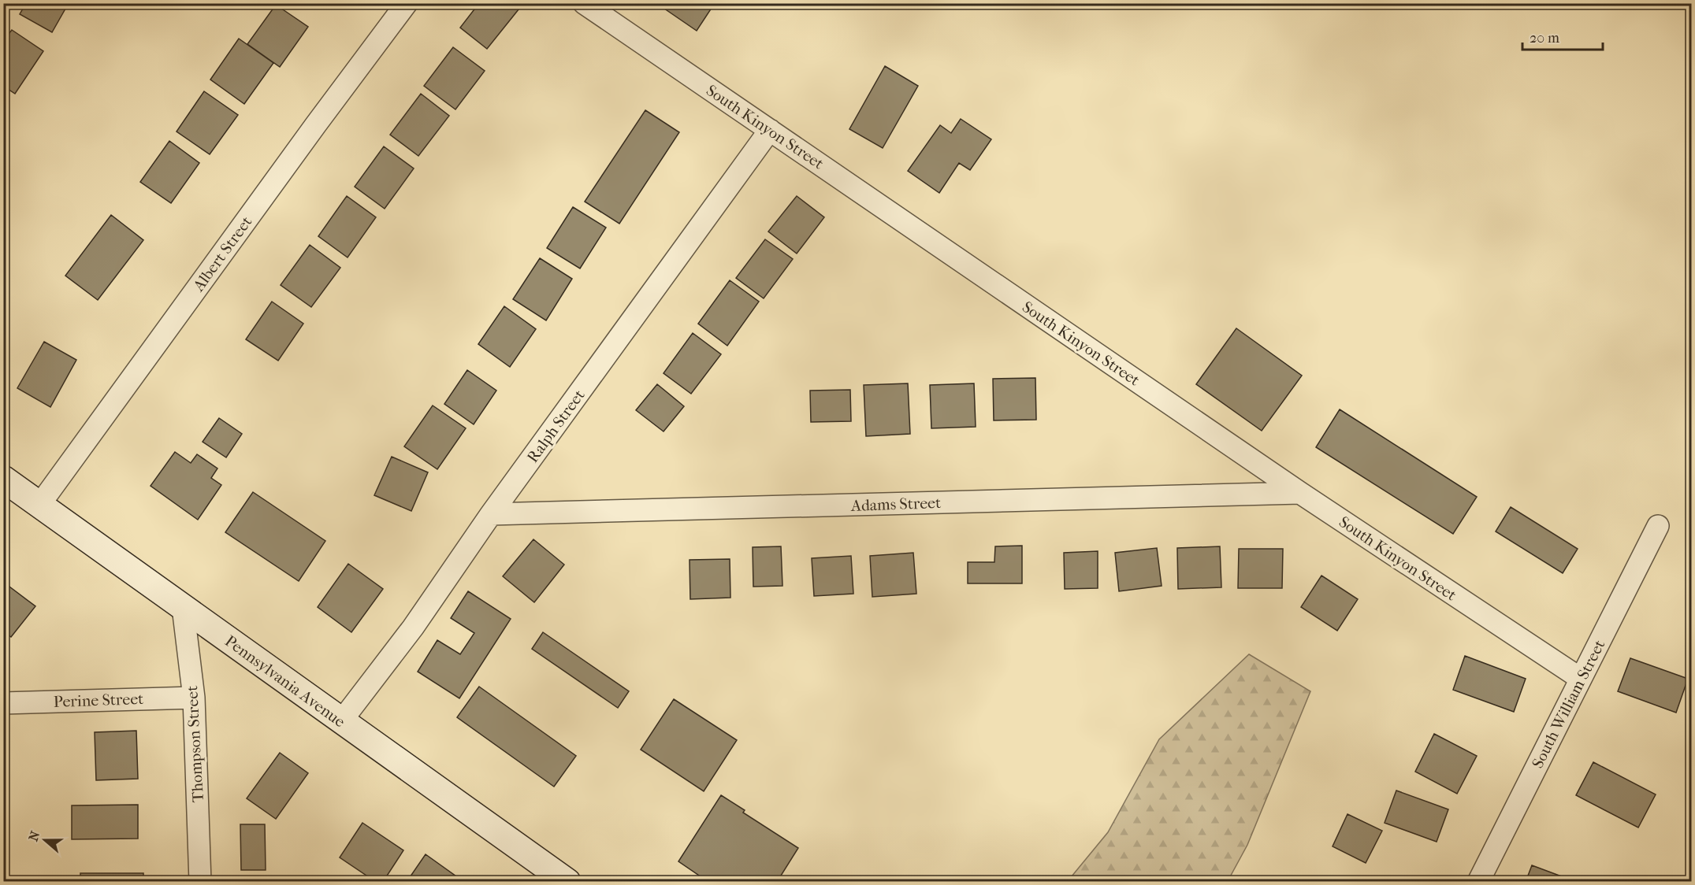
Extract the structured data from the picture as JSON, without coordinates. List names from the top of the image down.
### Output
{
  "streets": {
    "main road": ["Pennsylvania Avenue"],
    "street": [
      "South Kinyon Street",
      "Albert Street",
      "Ralph Street",
      "Adams Street",
      "Perine Street",
      "South William Street",
      "Thompson Street"
    ]
  },
  "crossings": [
    ["South Kinyon Street", "Ralph Street"],
    ["South Kinyon Street", "Adams Street"],
    ["South Kinyon Street", "South William Street"],
    ["Albert Street", "Pennsylvania Avenue"],
    ["Ralph Street", "Adams Street"],
    ["Ralph Street", "Pennsylvania Avenue"],
    ["Pennsylvania Avenue", "Thompson Street"],
    ["Perine Street", "Thompson Street"]
  ],
  "scale_bar": "20 m",
  "north": "left"
}
